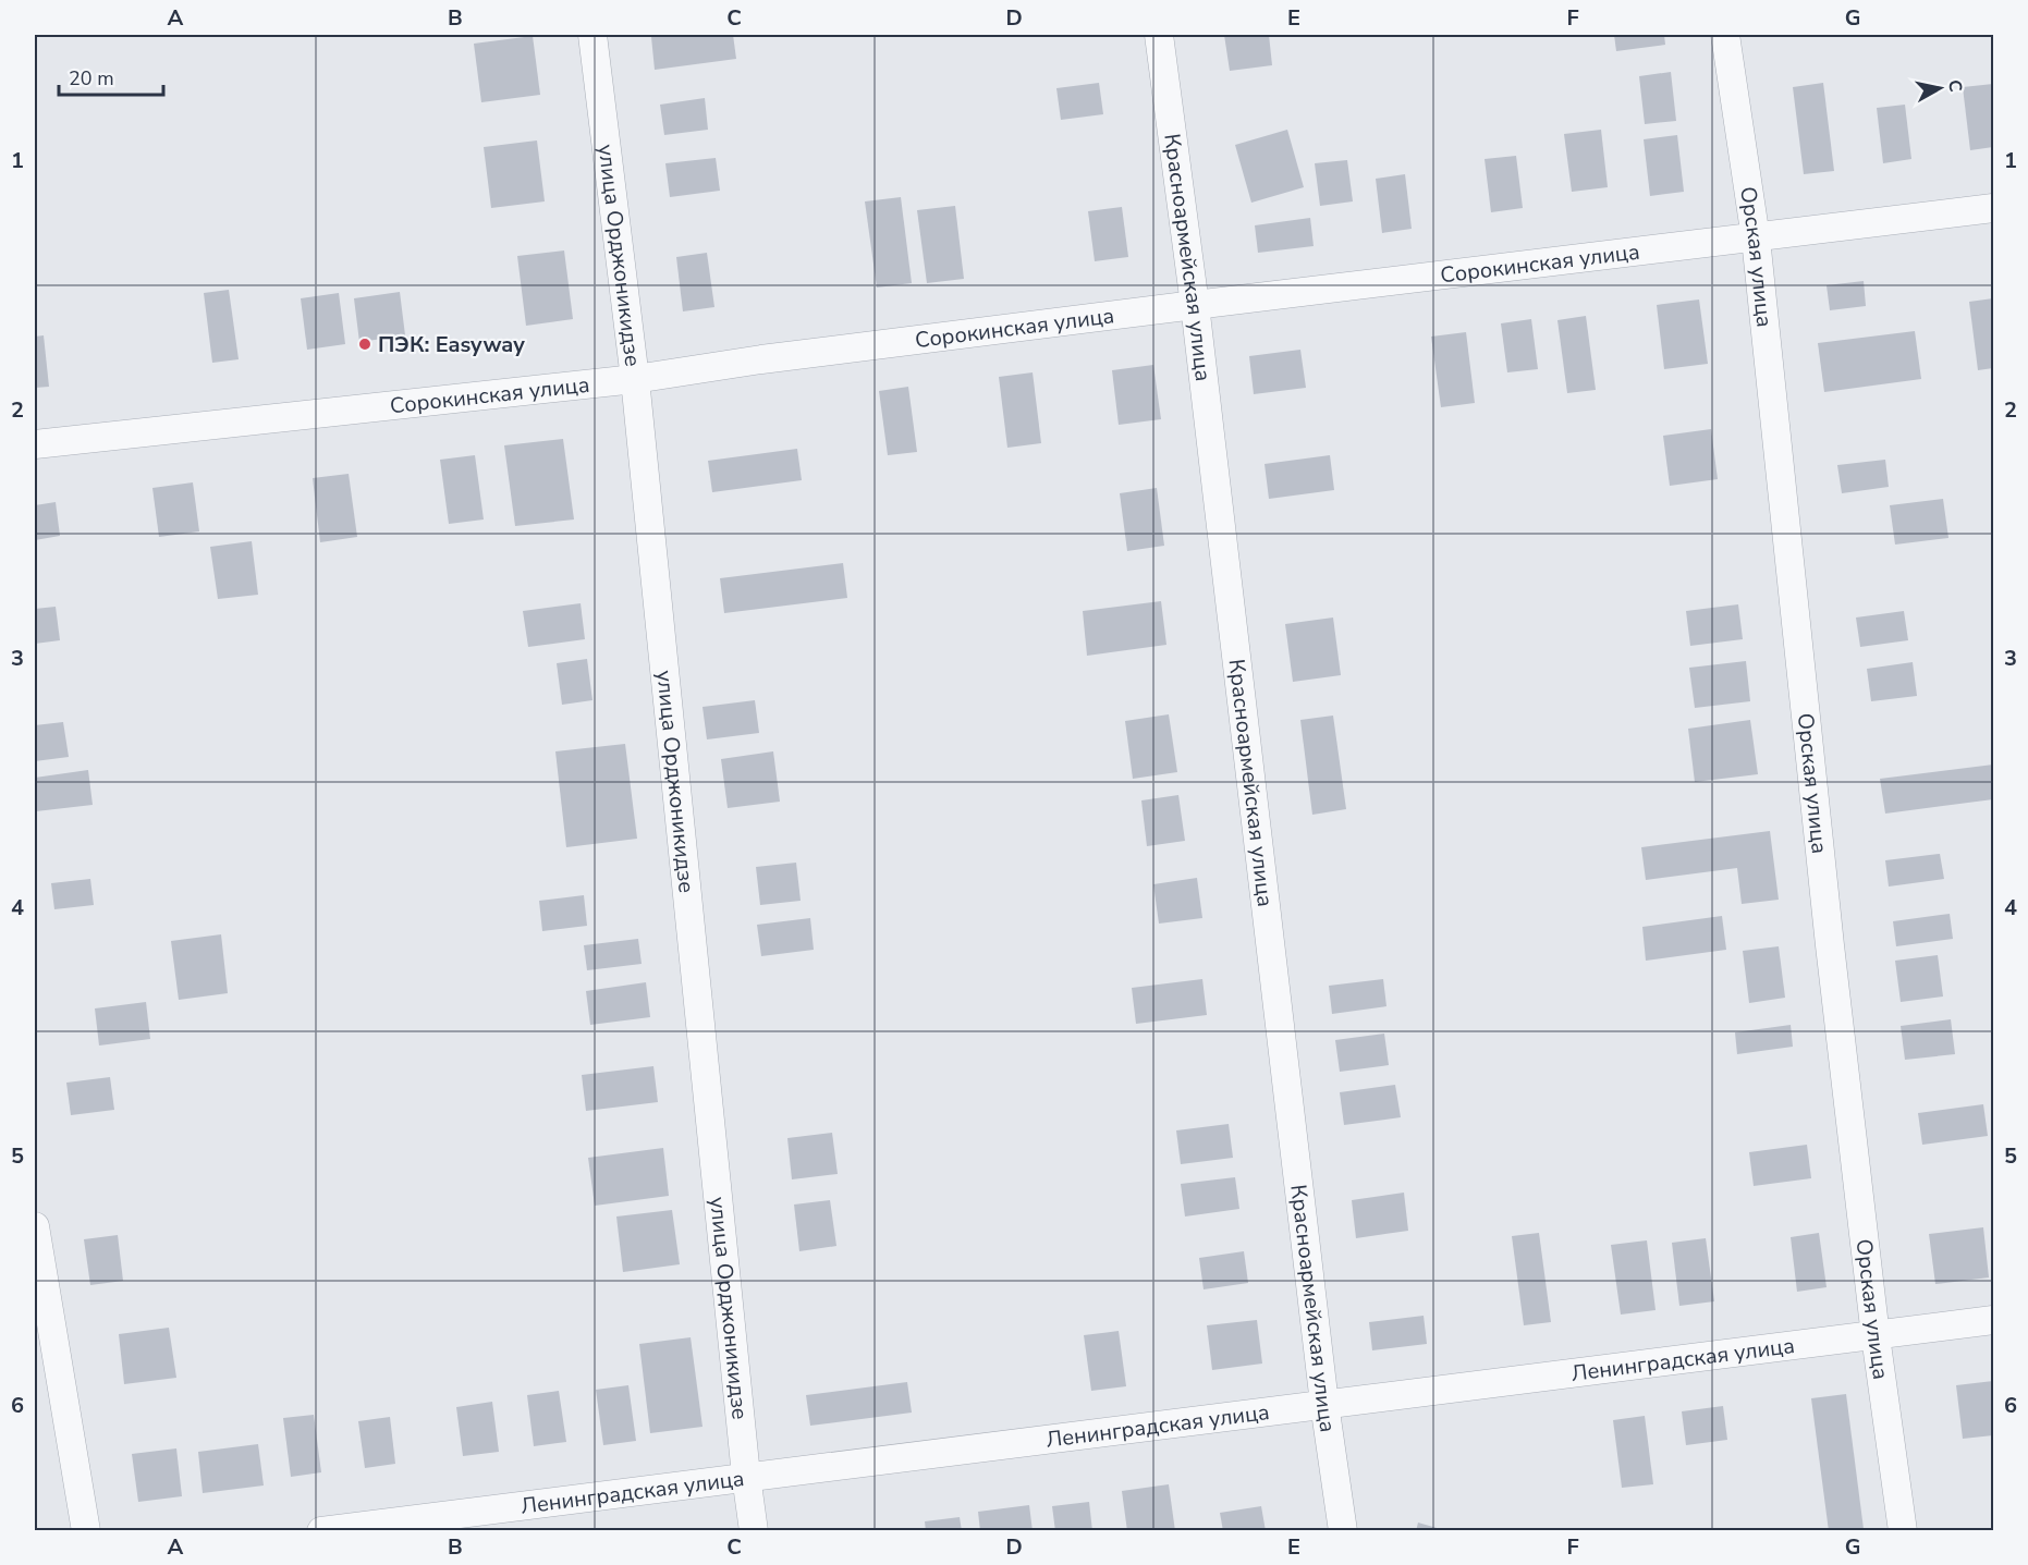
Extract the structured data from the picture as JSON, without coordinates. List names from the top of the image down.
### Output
{
  "streets": {
    "street": [
      "улица Орджоникидзе",
      "Орская улица",
      "Красноармейская улица",
      "Сорокинская улица",
      "Ленинградская улица"
    ]
  },
  "crossings": [
    ["улица Орджоникидзе", "Сорокинская улица"],
    ["улица Орджоникидзе", "Ленинградская улица"],
    ["Орская улица", "Сорокинская улица"],
    ["Орская улица", "Ленинградская улица"],
    ["Красноармейская улица", "Сорокинская улица"],
    ["Красноармейская улица", "Ленинградская улица"]
  ],
  "places": ["ПЭК: Easyway"],
  "scale_bar": "20 m",
  "north": "right",
  "grid": {
    "columns": [
      "A",
      "B",
      "C",
      "D",
      "E",
      "F",
      "G"
    ],
    "rows": [
      "1",
      "2",
      "3",
      "4",
      "5",
      "6"
    ]
  }
}
